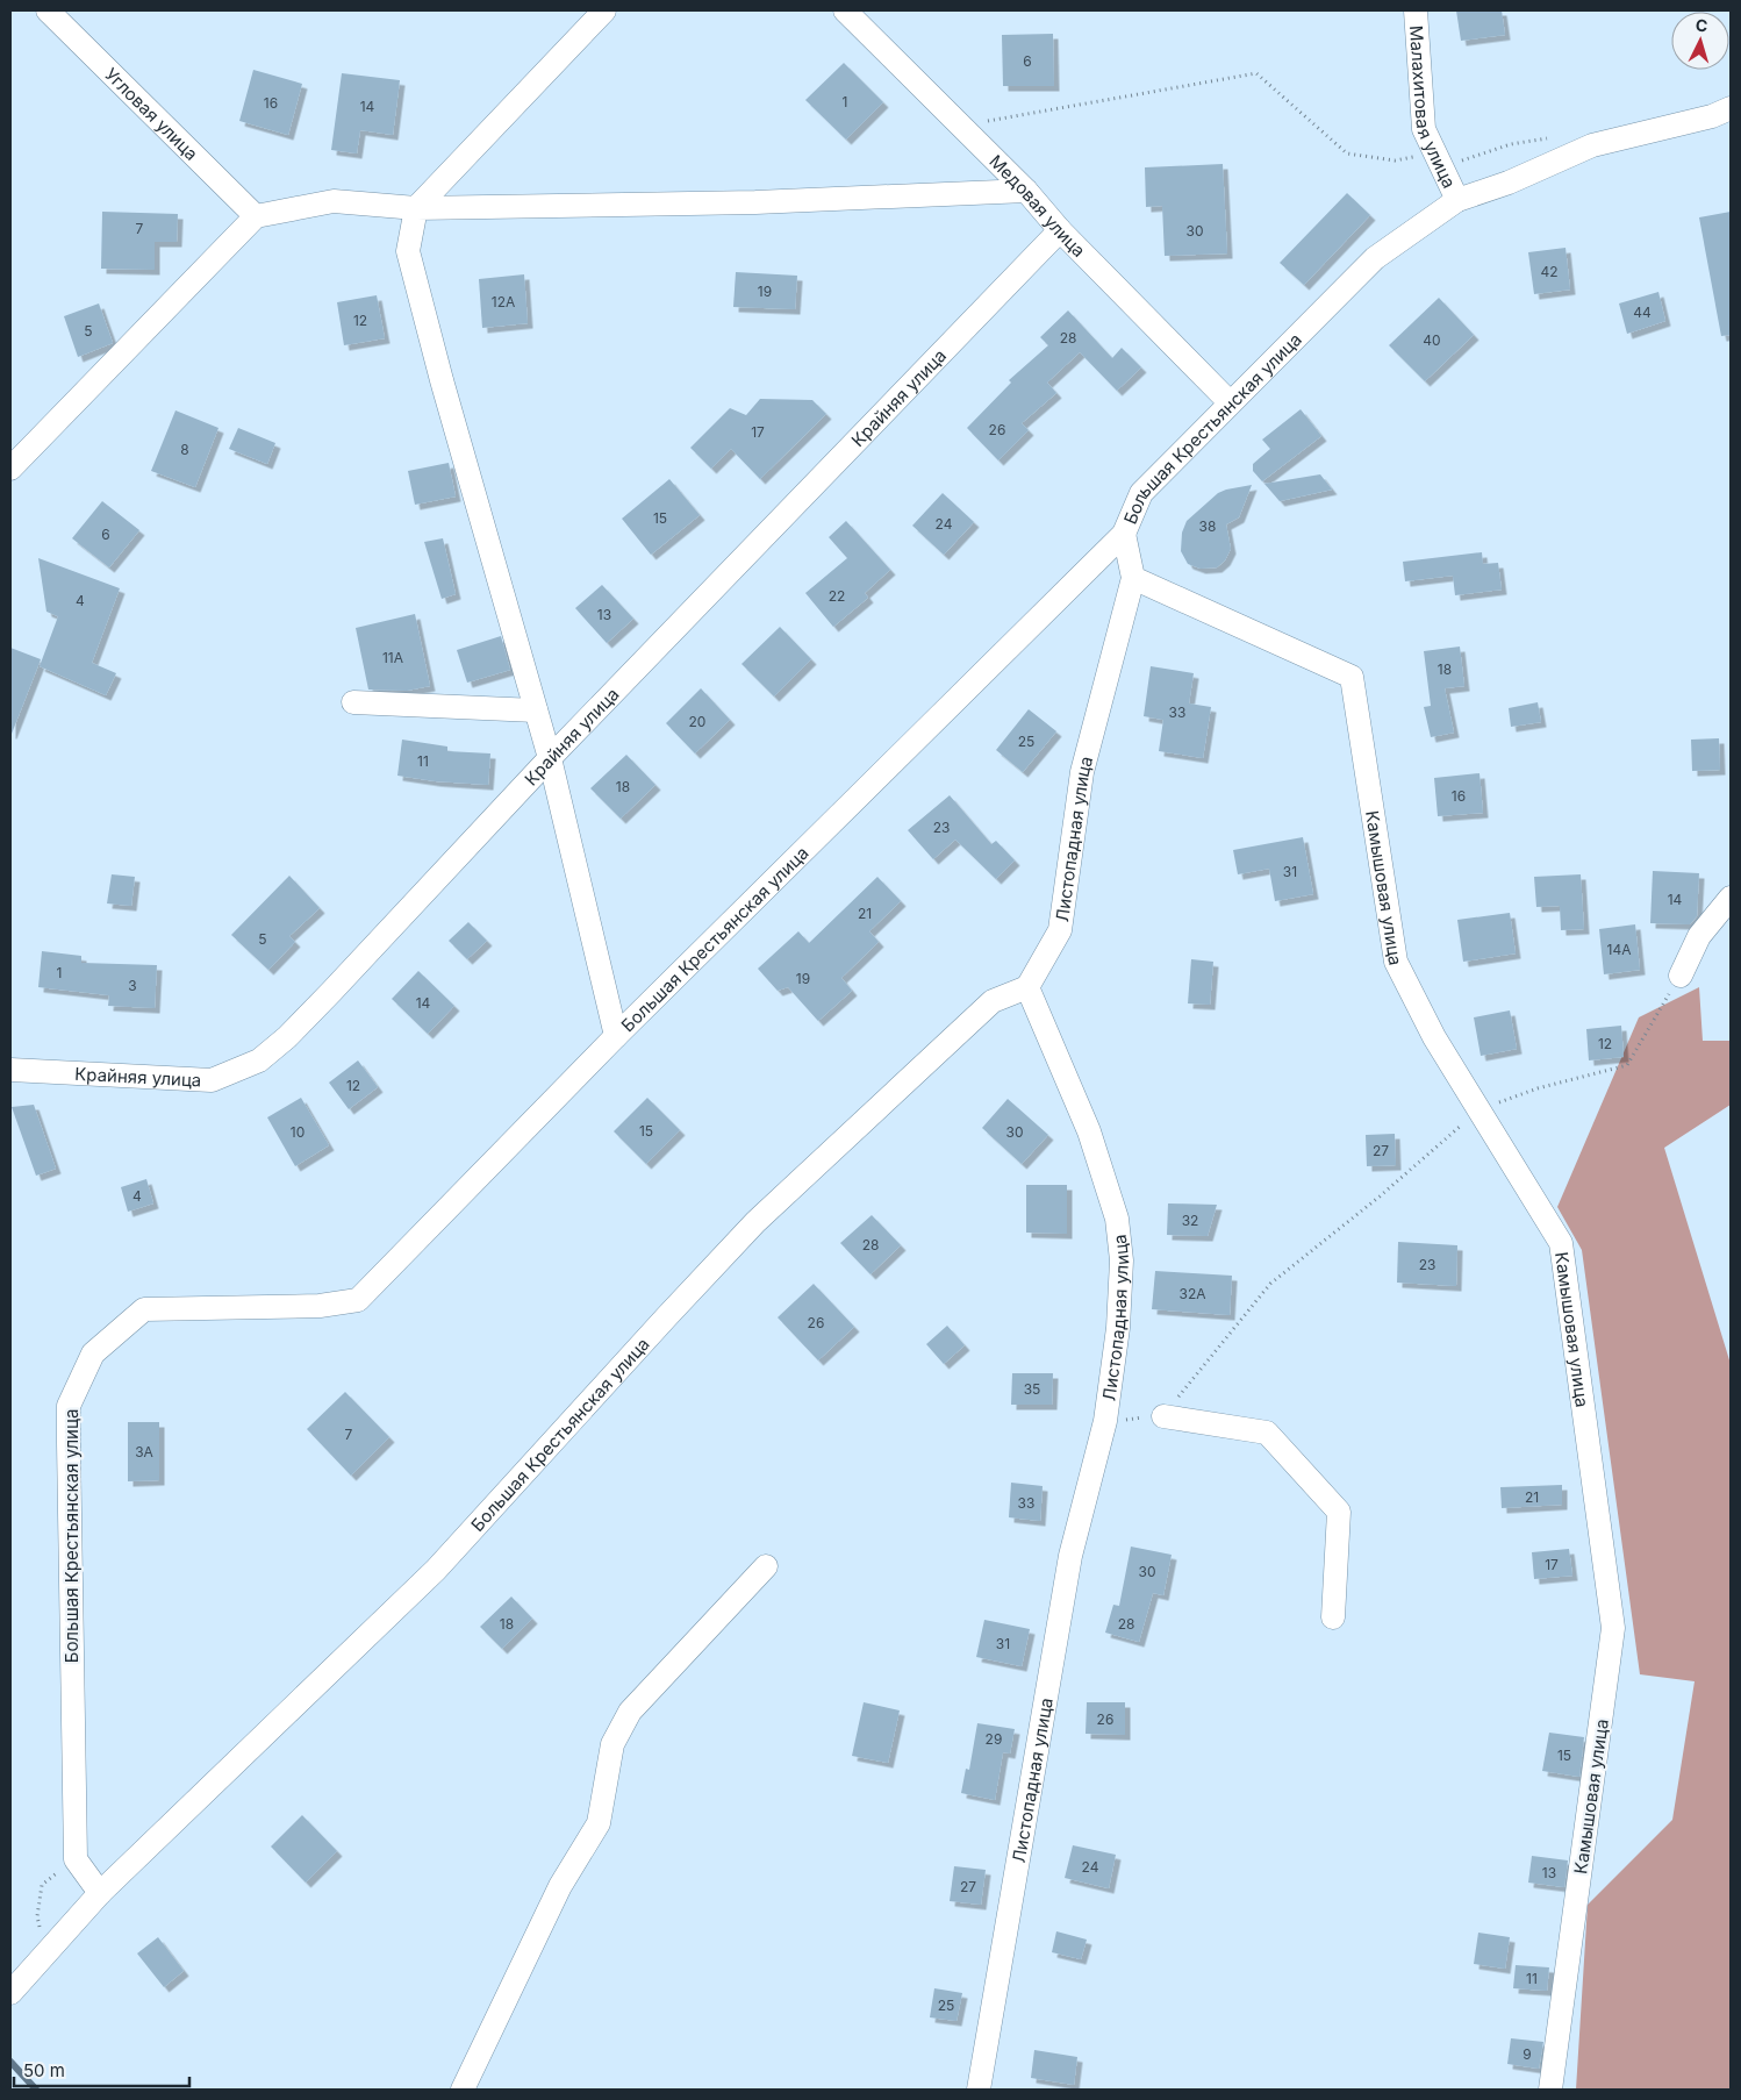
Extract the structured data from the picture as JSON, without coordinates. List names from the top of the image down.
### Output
{
  "streets": {
    "street": [
      "Малахитовая улица",
      "Угловая улица",
      "Медовая улица",
      "Крайняя улица",
      "Большая Крестьянская улица",
      "Листопадная улица",
      "Камышовая улица"
    ]
  },
  "crossings": [
    ["Малахитовая улица", "Большая Крестьянская улица"],
    ["Медовая улица", "Крайняя улица"],
    ["Медовая улица", "Большая Крестьянская улица"],
    ["Большая Крестьянская улица", "Листопадная улица"],
    ["Листопадная улица", "Камышовая улица"]
  ],
  "house_numbers": [
    "6",
    "1",
    "16",
    "14",
    "7",
    "30",
    "42",
    "19",
    "12А",
    "44",
    "12",
    "5",
    "28",
    "40",
    "26",
    "17",
    "8",
    "15",
    "24",
    "38",
    "6",
    "22",
    "4",
    "13",
    "11А",
    "18",
    "33",
    "20",
    "25",
    "11",
    "18",
    "16",
    "23",
    "31",
    "14",
    "21",
    "5",
    "14А",
    "1",
    "19",
    "3",
    "14",
    "12",
    "12",
    "15",
    "10",
    "30",
    "27",
    "4",
    "32",
    "28",
    "23",
    "32А",
    "26",
    "35",
    "7",
    "3А",
    "21",
    "33",
    "17",
    "30",
    "18",
    "28",
    "31",
    "26",
    "29",
    "15",
    "24",
    "13",
    "27",
    "11",
    "25",
    "9"
  ],
  "scale_bar": "50 m",
  "north": "top"
}
